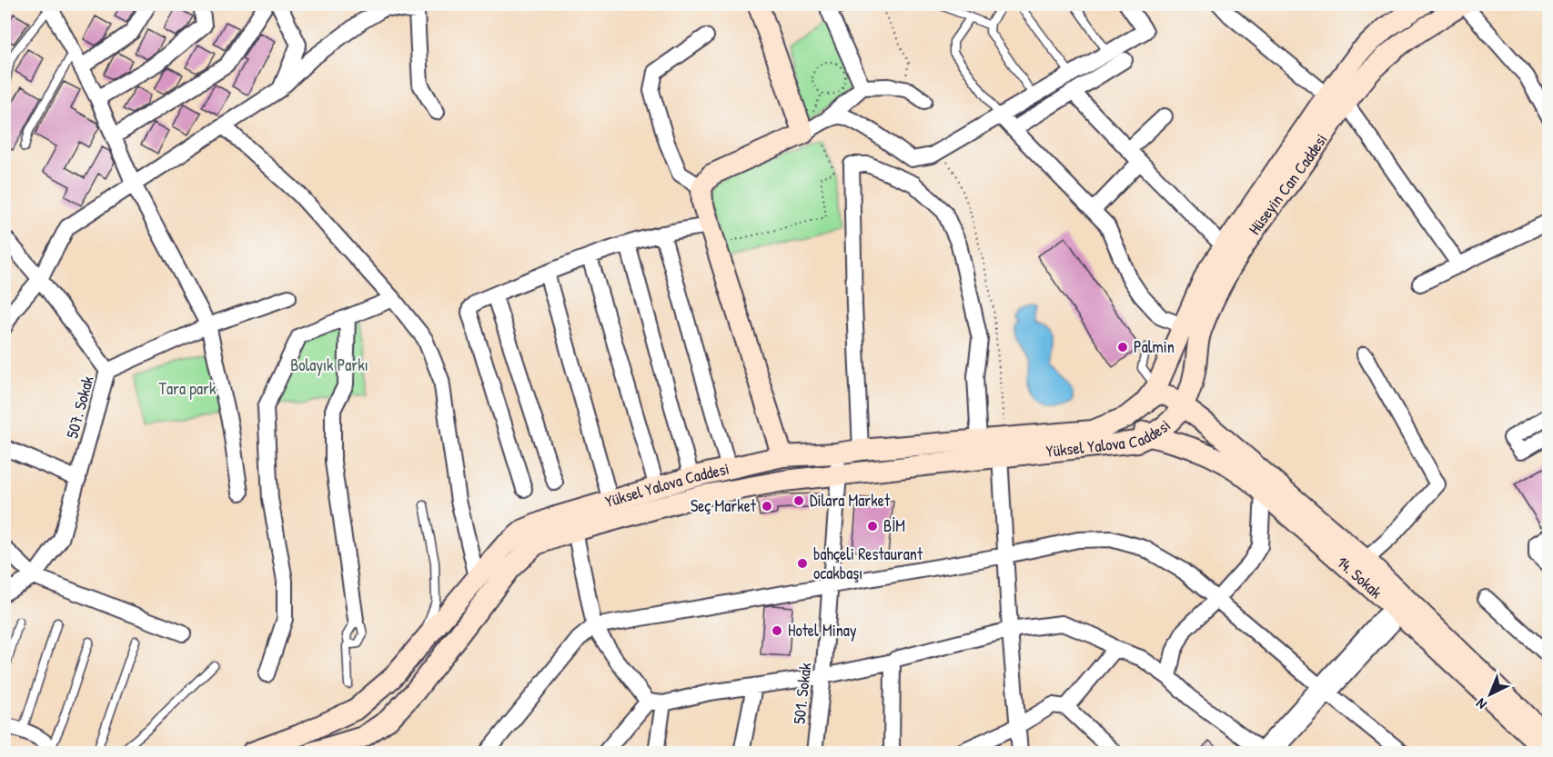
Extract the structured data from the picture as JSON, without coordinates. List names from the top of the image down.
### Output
{
  "streets": {
    "main road": ["Hüseyin Can Caddesi", "Yüksel Yalova Caddesi", "14. Sokak"],
    "street": ["507. Sokak", "501. Sokak"]
  },
  "crossings": [
    ["Hüseyin Can Caddesi", "Yüksel Yalova Caddesi"],
    ["Hüseyin Can Caddesi", "14. Sokak"],
    ["Yüksel Yalova Caddesi", "14. Sokak"],
    ["Yüksel Yalova Caddesi", "501. Sokak"]
  ],
  "parks": ["Bolayık Parkı", "Tara park"],
  "places": [
    "Palmin",
    "Dilara Market",
    "Seç Market",
    "BİM",
    "bahçeli Restaurant ocakbaşı",
    "Hotel Minay"
  ],
  "north": "bottom left"
}
